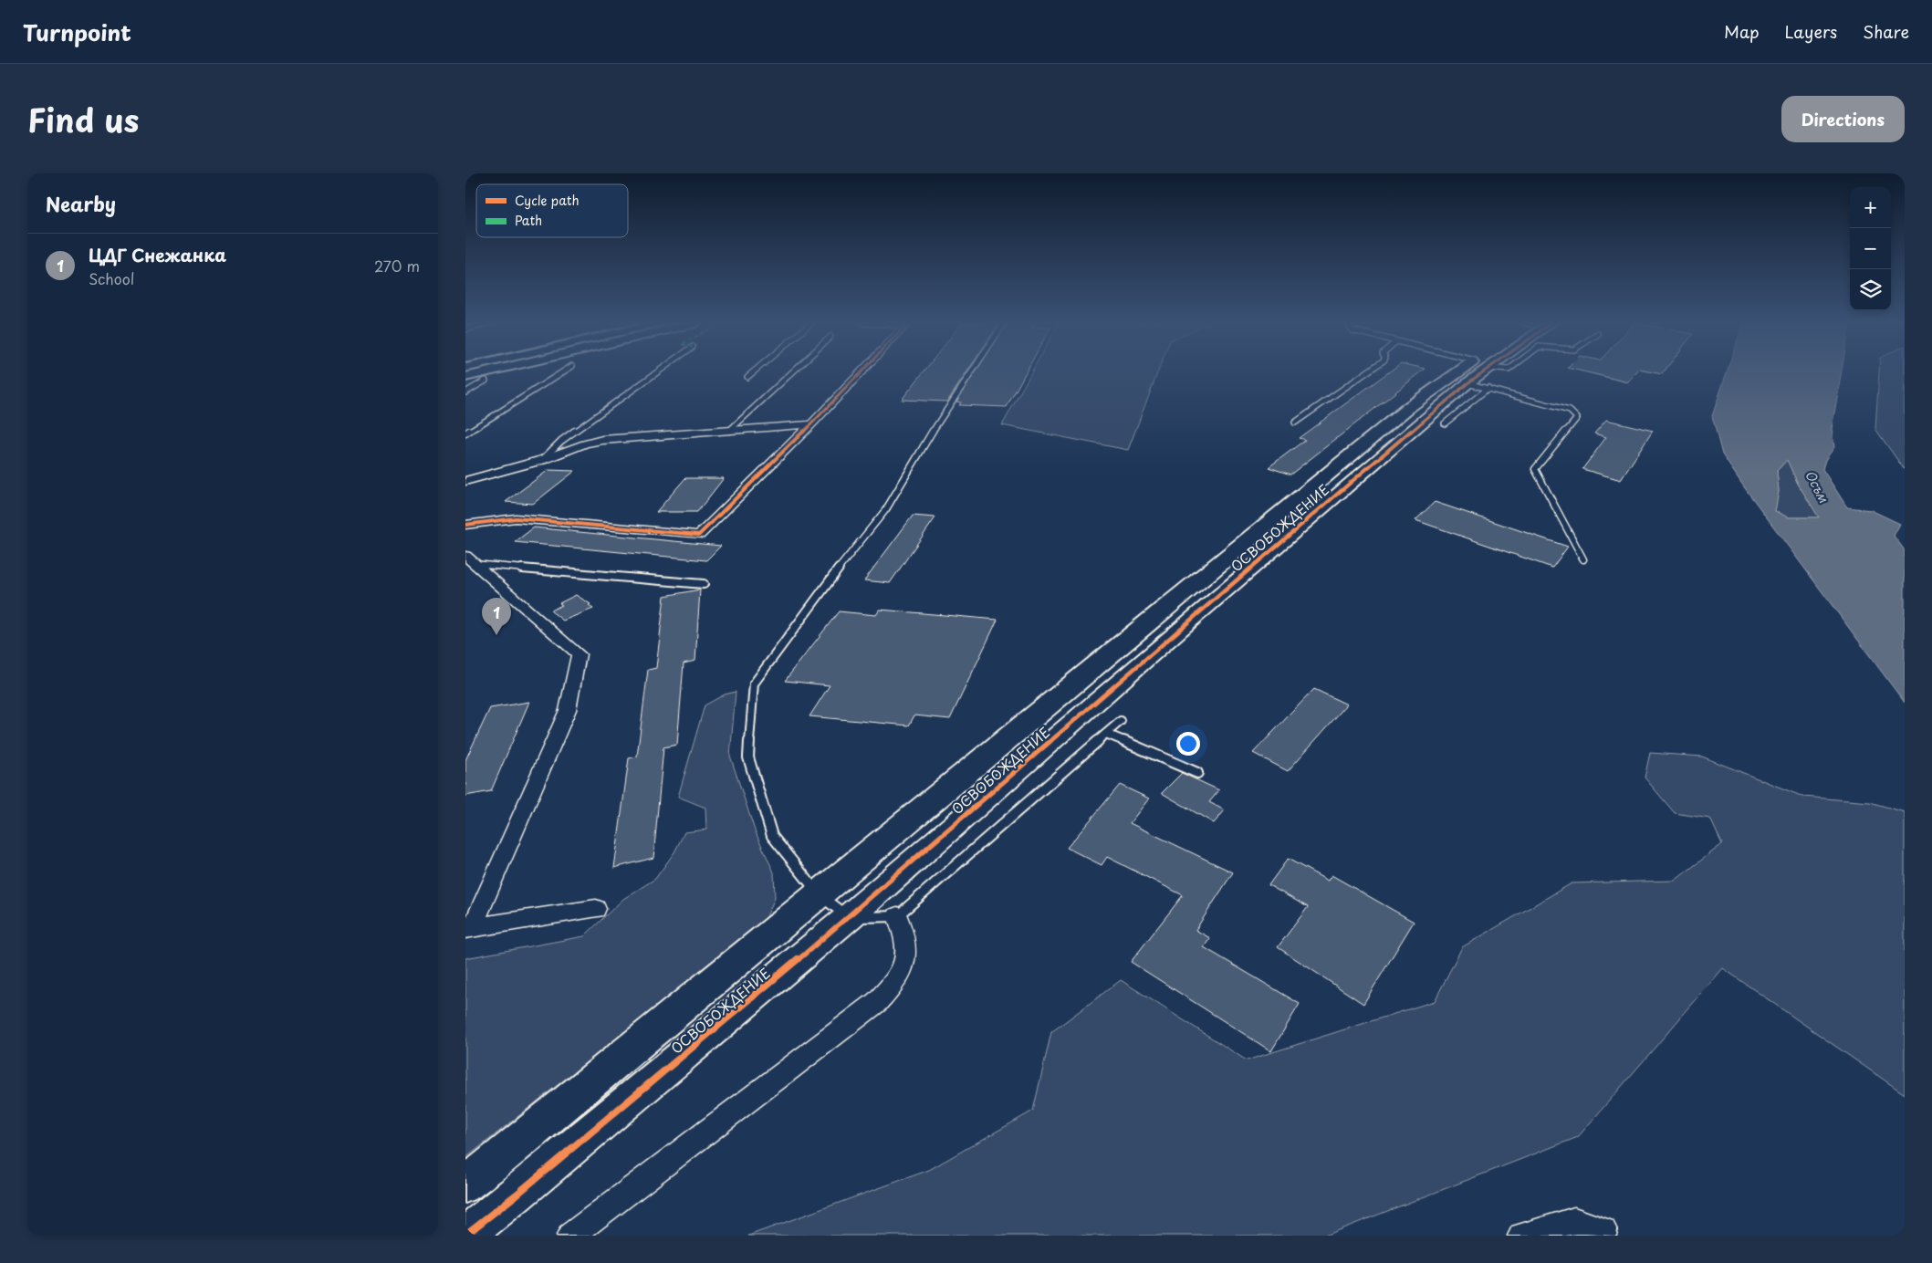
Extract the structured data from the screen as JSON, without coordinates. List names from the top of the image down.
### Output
{
  "streets": {
    "street": ["ОСВОБОЖДЕНИЕ"]
  },
  "water": ["Осъм"],
  "legend": ["Cycle path", "Path"],
  "page": {
    "header": "Turnpoint",
    "nav": ["Map", "Layers", "Share"],
    "title": "Find us",
    "buttons": "Directions",
    "heading": "Nearby",
    "map_buttons": ["+", "−"],
    "list": [
      {
        "mark": "1",
        "name": "ЦДГ Снежанка",
        "note": "School",
        "value": "270 m"
      }
    ],
    "pins": "1"
  }
}
